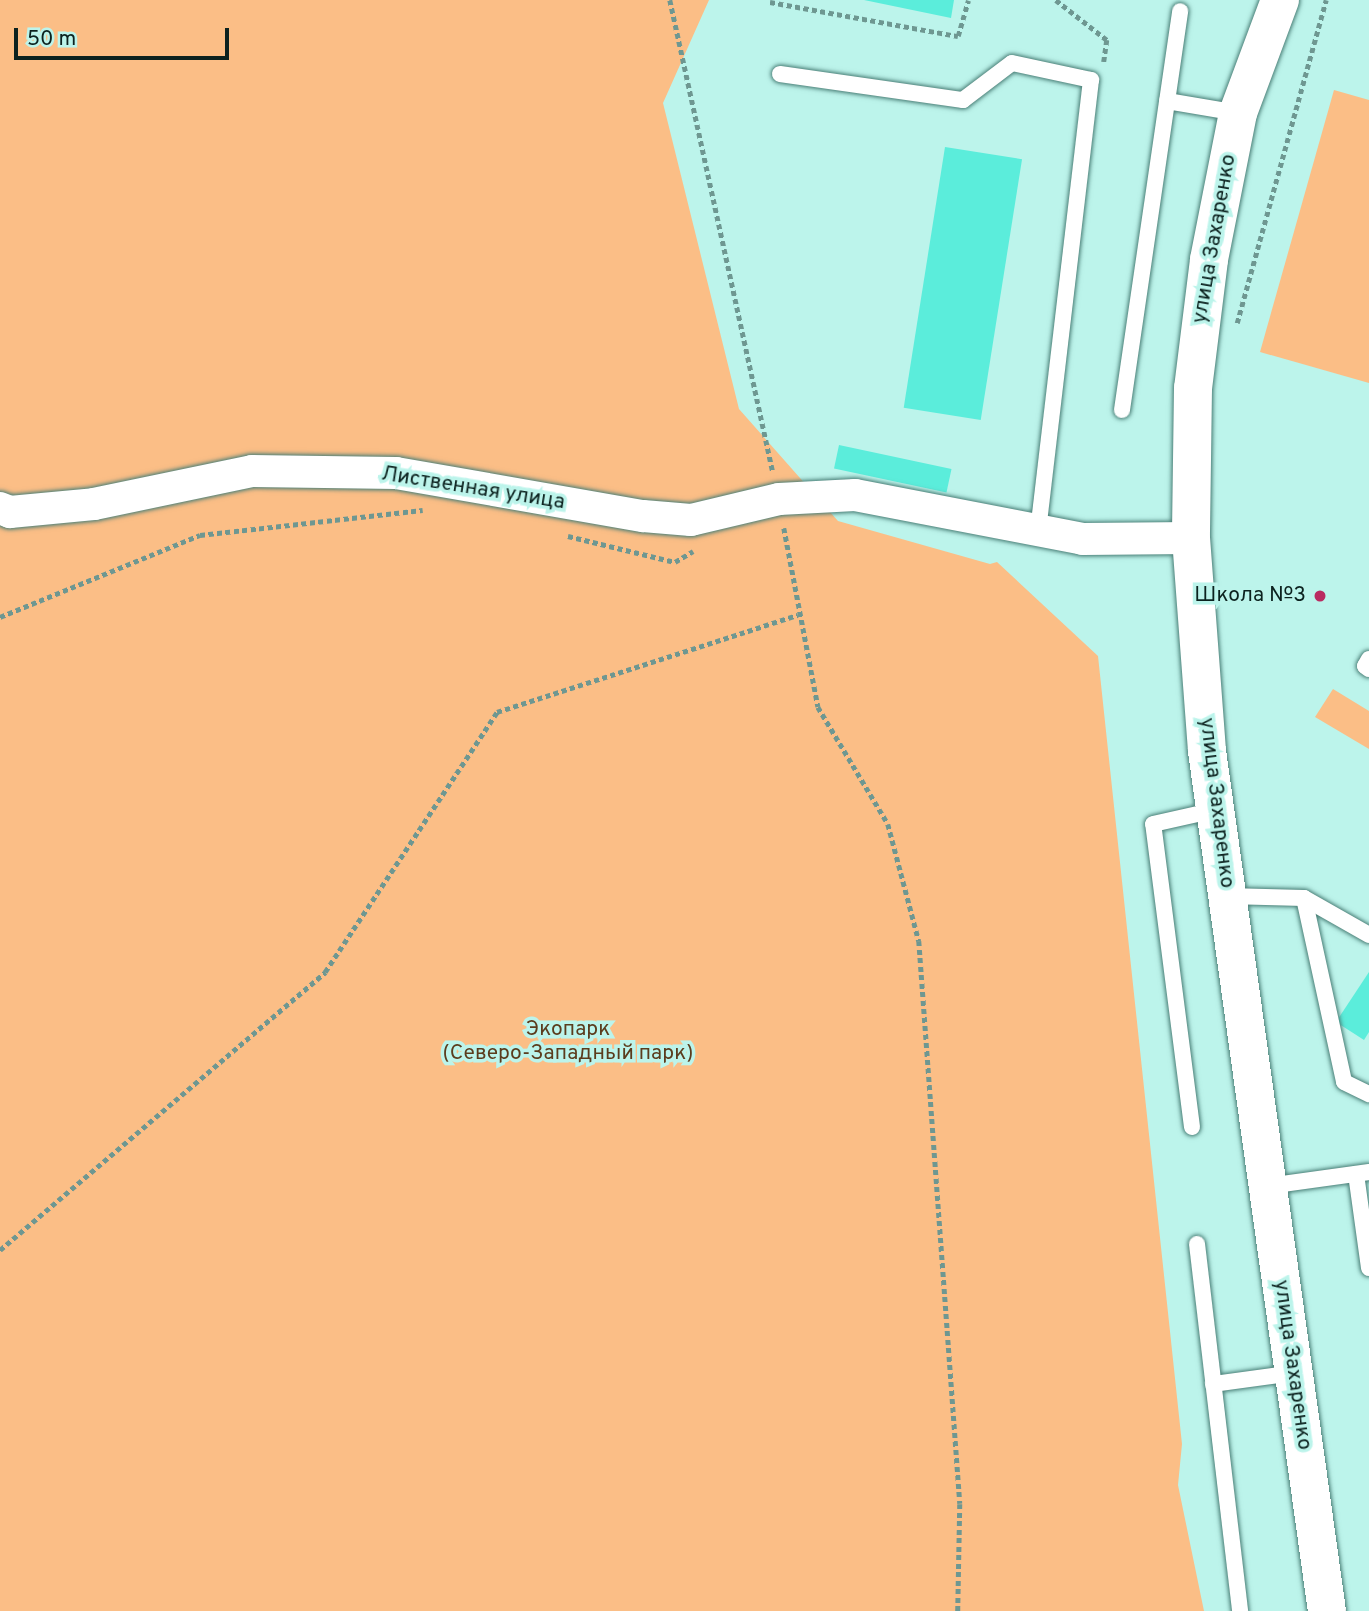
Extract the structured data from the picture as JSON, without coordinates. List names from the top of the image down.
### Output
{
  "streets": {
    "street": ["улица Захаренко", "Лиственная улица"]
  },
  "crossings": [
    ["улица Захаренко", "Лиственная улица"]
  ],
  "parks": ["Экопарк (Северо-Западный парк)"],
  "places": ["Школа №3"],
  "scale_bar": "50 m"
}
